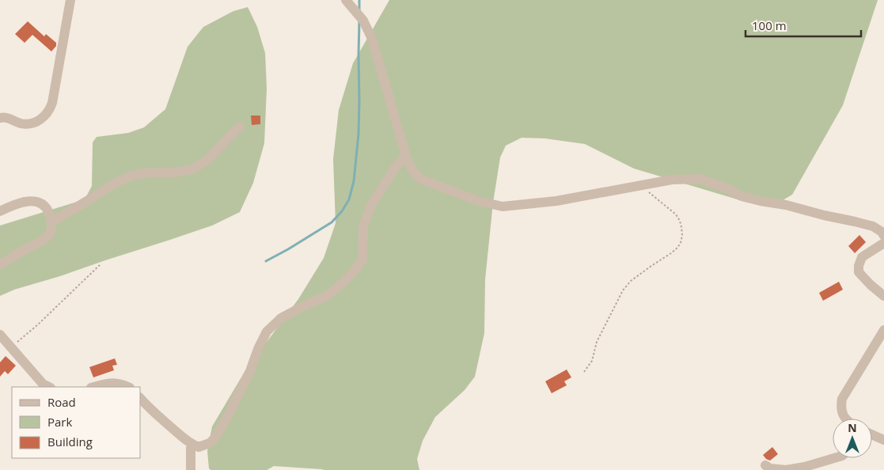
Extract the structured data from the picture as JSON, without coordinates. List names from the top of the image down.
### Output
{
  "legend": ["Road", "Park", "Building"],
  "scale_bar": "100 m",
  "north": "top"
}
